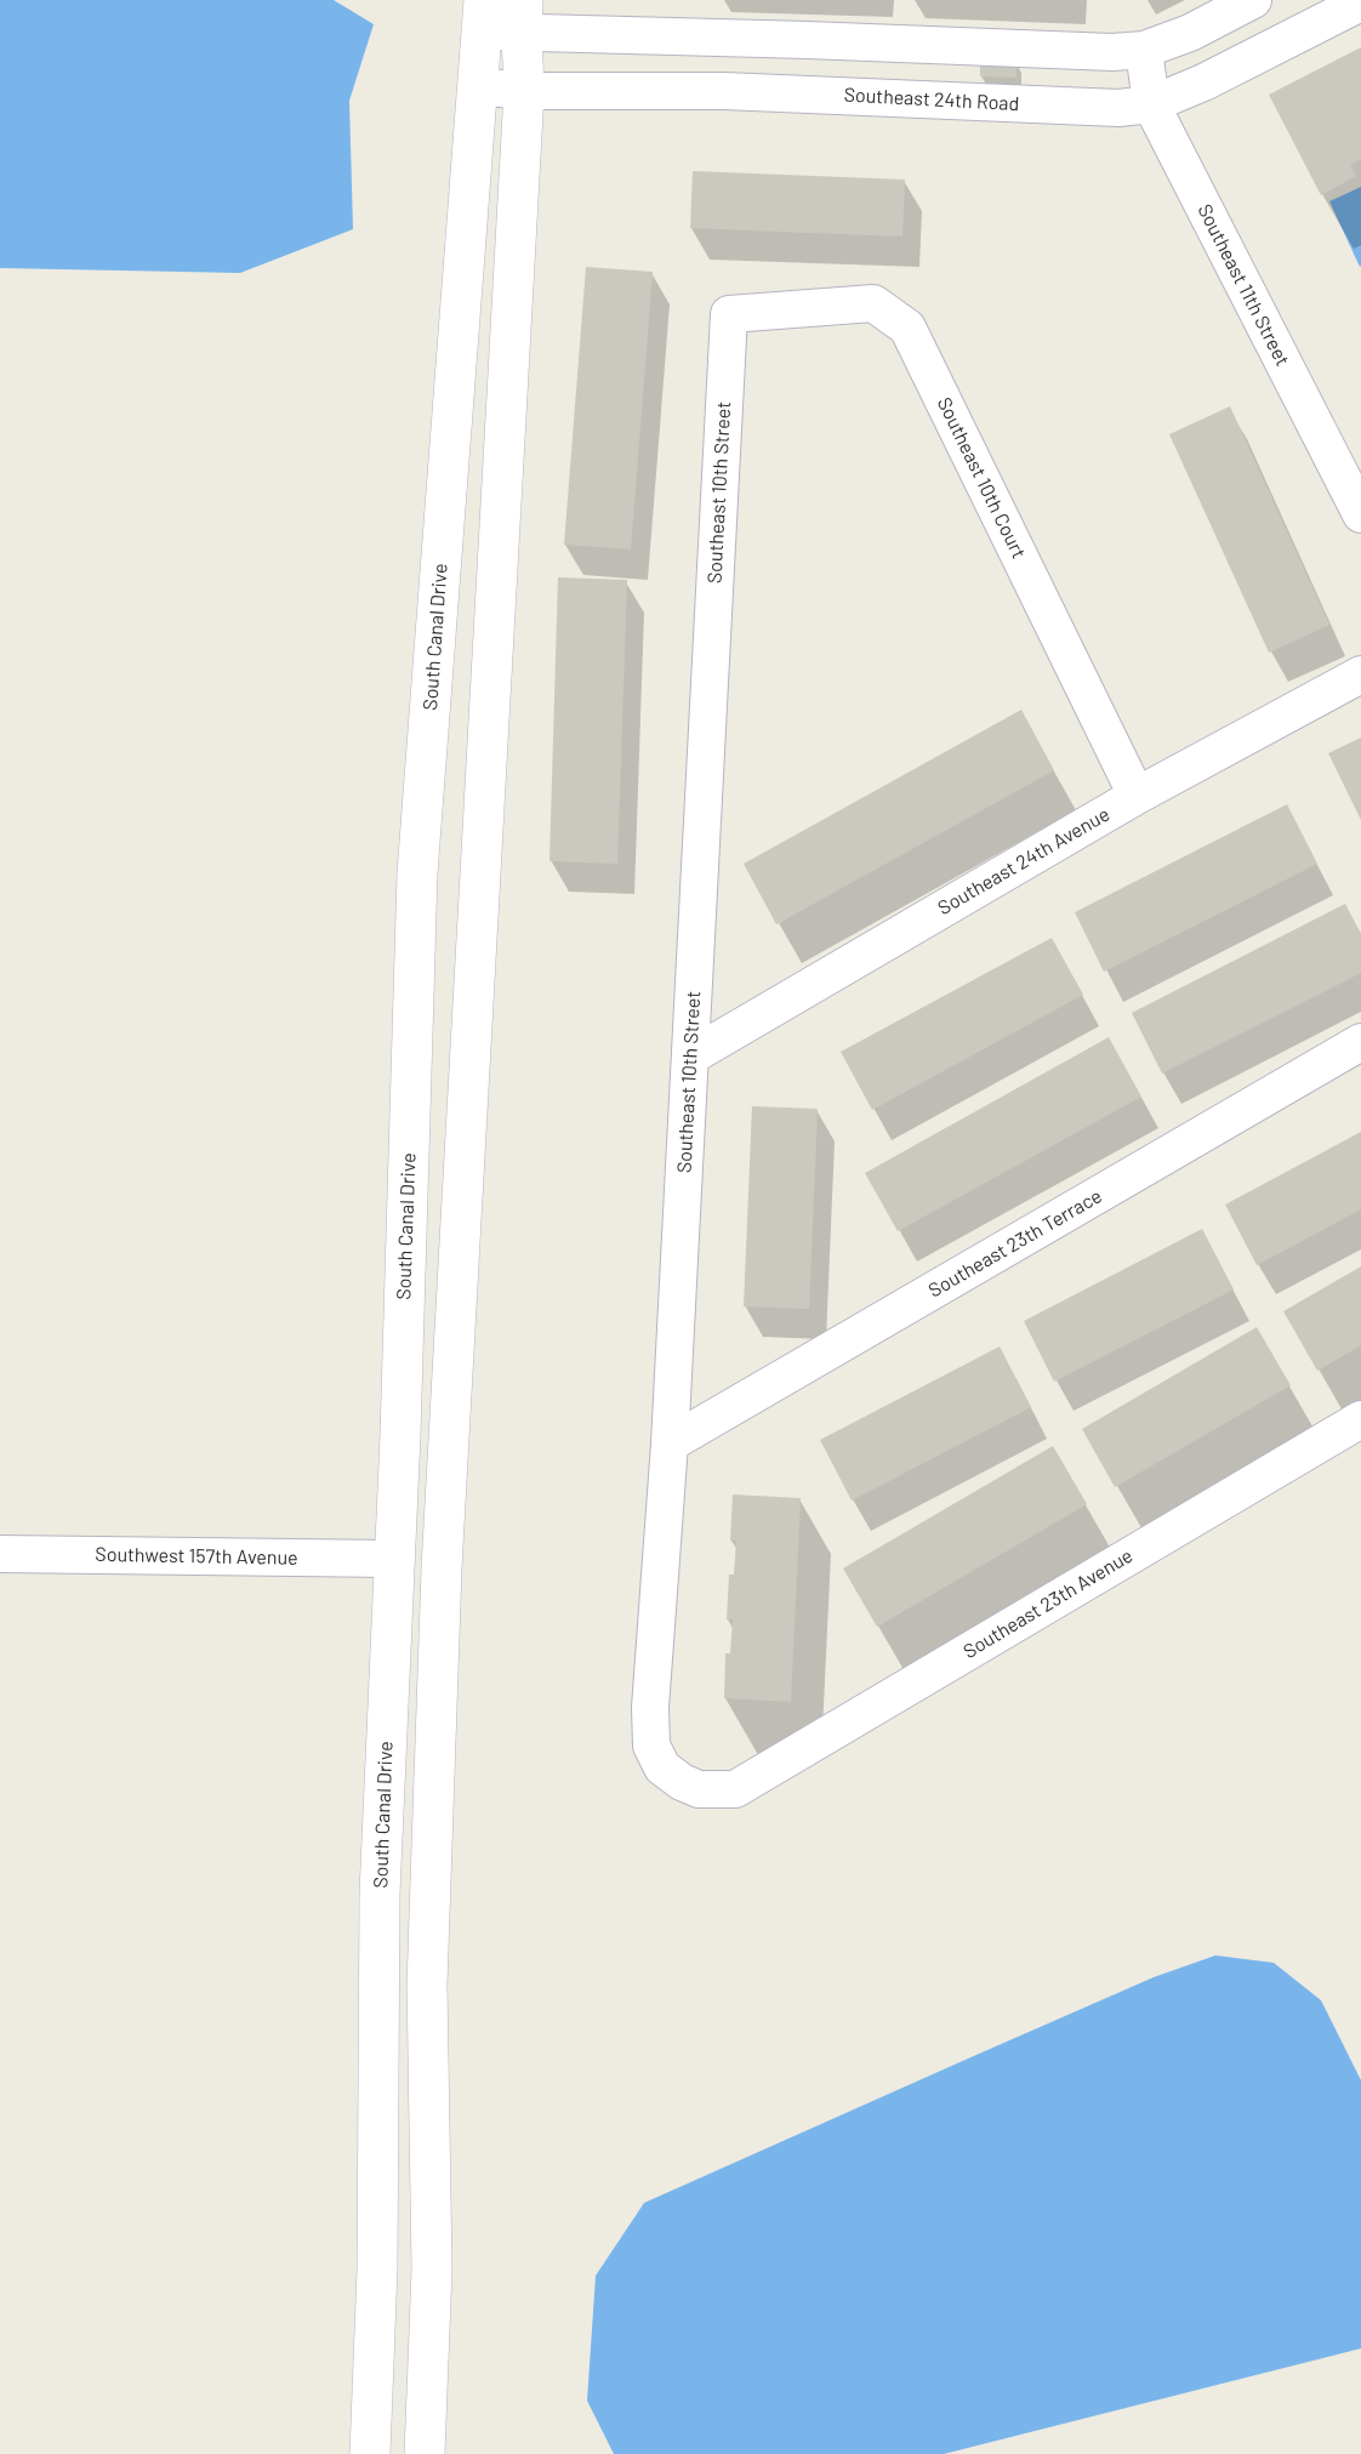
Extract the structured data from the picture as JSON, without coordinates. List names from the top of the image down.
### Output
{
  "streets": {
    "street": [
      "Southeast 24th Road",
      "Southeast 11th Street",
      "Southeast 10th Court",
      "Southeast 10th Street",
      "South Canal Drive",
      "Southeast 24th Avenue",
      "Southeast 23th Terrace",
      "Southwest 157th Avenue",
      "Southeast 23th Avenue"
    ]
  },
  "crossings": [
    ["Southeast 24th Road", "Southeast 11th Street"],
    ["Southeast 24th Road", "South Canal Drive"],
    ["Southeast 10th Court", "Southeast 10th Street"],
    ["Southeast 10th Court", "Southeast 24th Avenue"],
    ["Southeast 10th Street", "Southeast 24th Avenue"],
    ["Southeast 10th Street", "Southeast 23th Terrace"],
    ["Southeast 10th Street", "Southeast 23th Avenue"],
    ["South Canal Drive", "Southwest 157th Avenue"]
  ]
}
